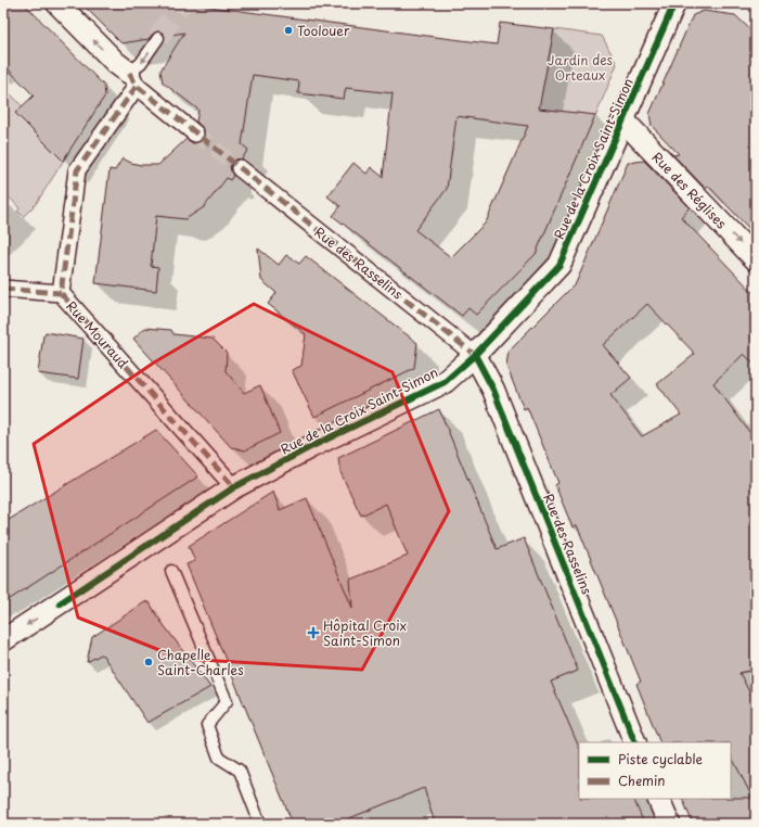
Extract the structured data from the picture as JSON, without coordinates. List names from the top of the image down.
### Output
{
  "streets": {
    "street": [
      "Rue de la Croix Saint-Simon",
      "Rue des Réglises",
      "Rue des Rasselins",
      "Rue Mouraud"
    ]
  },
  "crossings": [
    ["Rue de la Croix Saint-Simon", "Rue des Réglises"],
    ["Rue de la Croix Saint-Simon", "Rue des Rasselins"],
    ["Rue de la Croix Saint-Simon", "Rue Mouraud"]
  ],
  "one_way": ["Rue des Réglises"],
  "parks": ["Jardin des Orteaux"],
  "places": {
    "other": ["Toolouer", "Chapelle Saint-Charles"],
    "health": ["Hôpital Croix Saint-Simon"]
  },
  "legend": ["Piste cyclable", "Chemin"]
}
